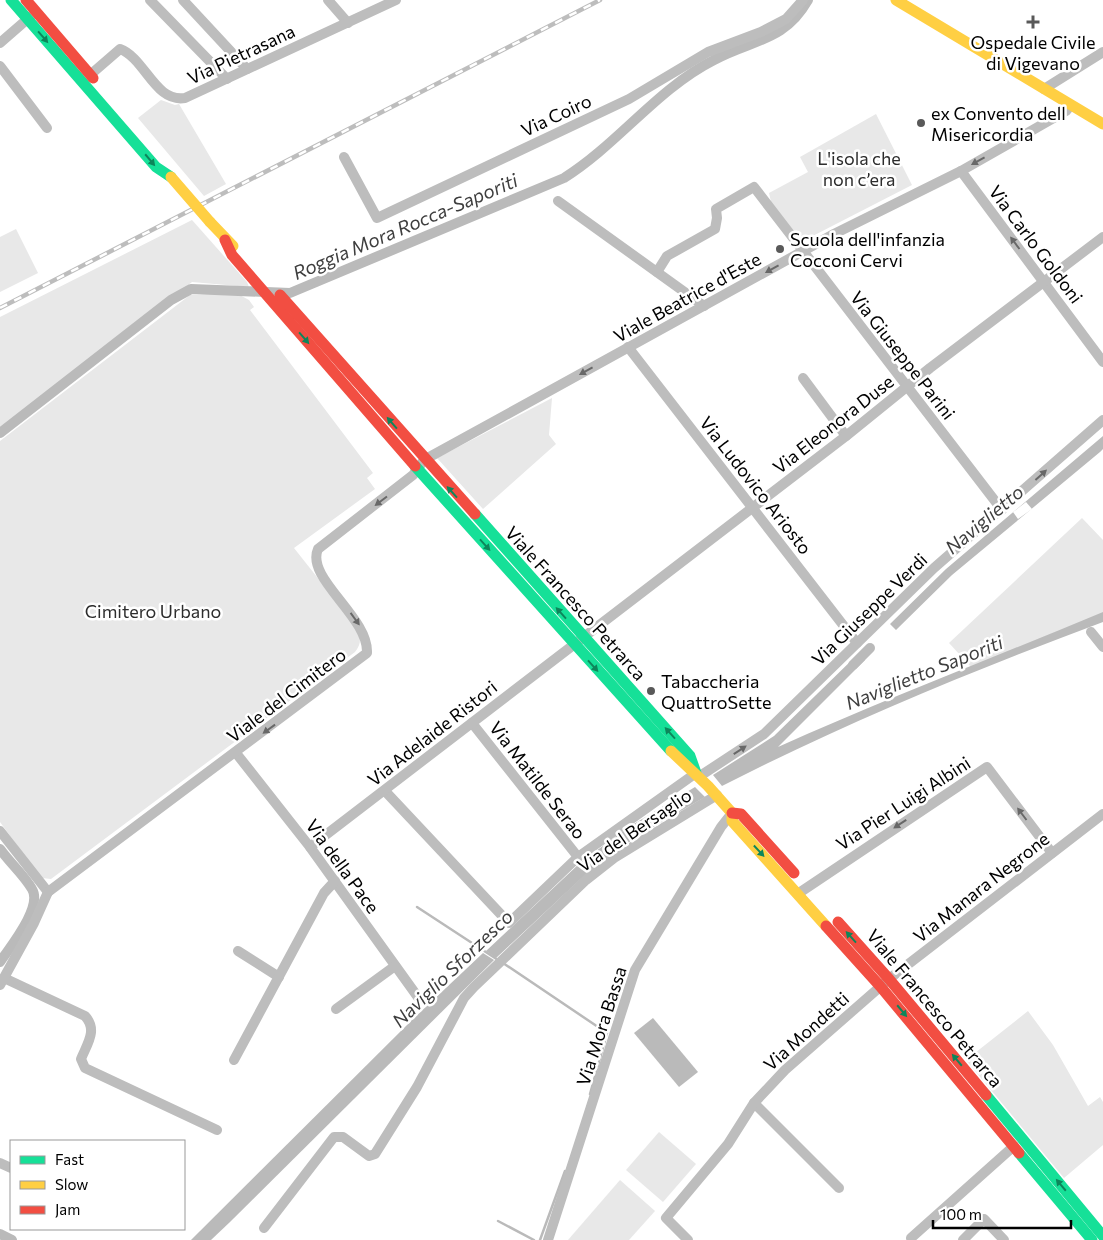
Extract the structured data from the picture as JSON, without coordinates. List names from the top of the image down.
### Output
{
  "streets": {
    "main road": ["Viale Francesco Petrarca"],
    "street": [
      "Via Pietrasana",
      "Via Coiro",
      "Via Carlo Goldoni",
      "Viale Beatrice d'Este",
      "Via Giuseppe Parini",
      "Via Eleonora Duse",
      "Via Ludovico Ariosto",
      "Via Giuseppe Verdi",
      "Viale del Cimitero",
      "Via Adelaide Ristori",
      "Via Matilde Serao",
      "Via Pier Luigi Albini",
      "Via del Bersaglio",
      "Via della Pace",
      "Via Manara Negrone",
      "Via Mora Bassa",
      "Via Mondetti"
    ]
  },
  "crossings": [
    ["Via Carlo Goldoni", "Viale Beatrice d'Este"],
    ["Via Carlo Goldoni", "Via Eleonora Duse"],
    ["Viale Beatrice d'Este", "Via Giuseppe Parini"],
    ["Viale Beatrice d'Este", "Via Ludovico Ariosto"],
    ["Viale Beatrice d'Este", "Viale Francesco Petrarca"],
    ["Viale Beatrice d'Este", "Viale del Cimitero"],
    ["Via Giuseppe Parini", "Via Eleonora Duse"],
    ["Via Giuseppe Parini", "Via Giuseppe Verdi"],
    ["Via Eleonora Duse", "Via Ludovico Ariosto"],
    ["Via Eleonora Duse", "Viale Francesco Petrarca"],
    ["Via Eleonora Duse", "Via Adelaide Ristori"],
    ["Via Ludovico Ariosto", "Via Giuseppe Verdi"],
    ["Viale Francesco Petrarca", "Via Giuseppe Verdi"],
    ["Viale Francesco Petrarca", "Viale del Cimitero"],
    ["Viale Francesco Petrarca", "Via Adelaide Ristori"],
    ["Viale Francesco Petrarca", "Via Pier Luigi Albini"],
    ["Viale Francesco Petrarca", "Via del Bersaglio"],
    ["Viale Francesco Petrarca", "Via Manara Negrone"],
    ["Viale Francesco Petrarca", "Via Mora Bassa"],
    ["Viale Francesco Petrarca", "Via Mondetti"],
    ["Via Giuseppe Verdi", "Via Adelaide Ristori"],
    ["Via Giuseppe Verdi", "Via Matilde Serao"],
    ["Viale del Cimitero", "Via della Pace"],
    ["Via Adelaide Ristori", "Via Matilde Serao"],
    ["Via Adelaide Ristori", "Via della Pace"],
    ["Via Pier Luigi Albini", "Via Manara Negrone"],
    ["Via Manara Negrone", "Via Mondetti"]
  ],
  "one_way": [
    "Via Carlo Goldoni",
    "Viale Beatrice d'Este",
    "Via Giuseppe Verdi",
    "Viale del Cimitero"
  ],
  "water": [
    "Roggia Mora Rocca-Saporiti",
    "Naviglietto",
    "Naviglietto Saporiti",
    "Naviglio Sforzesco"
  ],
  "parks": ["L'isola che non c’era", "Cimitero Urbano"],
  "places": {
    "health": ["Ospedale Civile di Vigevano"],
    "other": ["ex Convento dell Misericordia", "Scuola dell'infanzia Cocconi Cervi", "Tabaccheria QuattroSette"]
  },
  "legend": ["Fast", "Slow", "Jam"],
  "scale_bar": "100 m"
}
